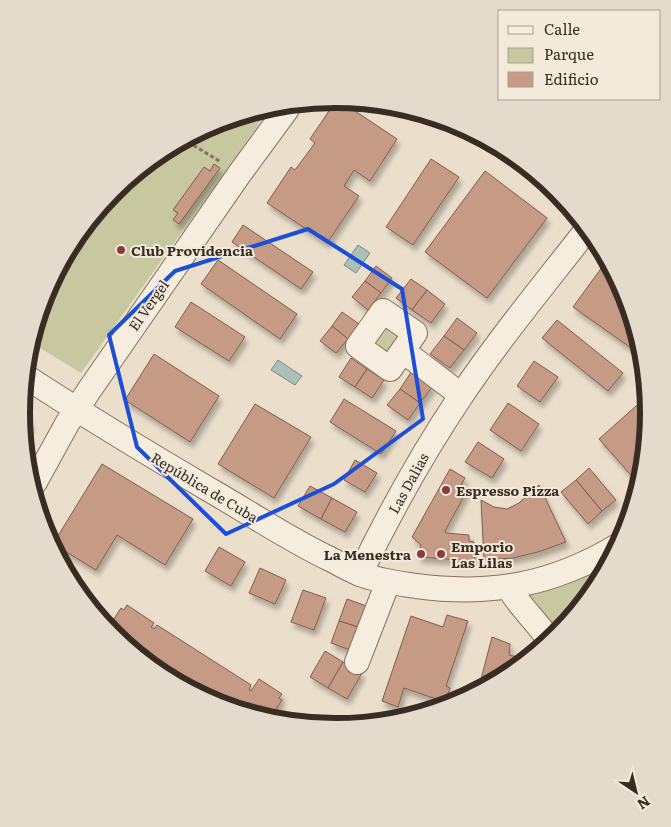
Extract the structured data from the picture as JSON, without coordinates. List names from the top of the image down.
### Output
{
  "streets": {
    "street": ["El Vergel", "Las Dalias", "República de Cuba"]
  },
  "crossings": [
    ["El Vergel", "República de Cuba"],
    ["Las Dalias", "República de Cuba"]
  ],
  "places": [
    "Club Providencia",
    "Espresso Pizza",
    "La Menestra",
    "Emporio Las Lilas"
  ],
  "legend": ["Calle", "Parque", "Edificio"],
  "north": "bottom right"
}
